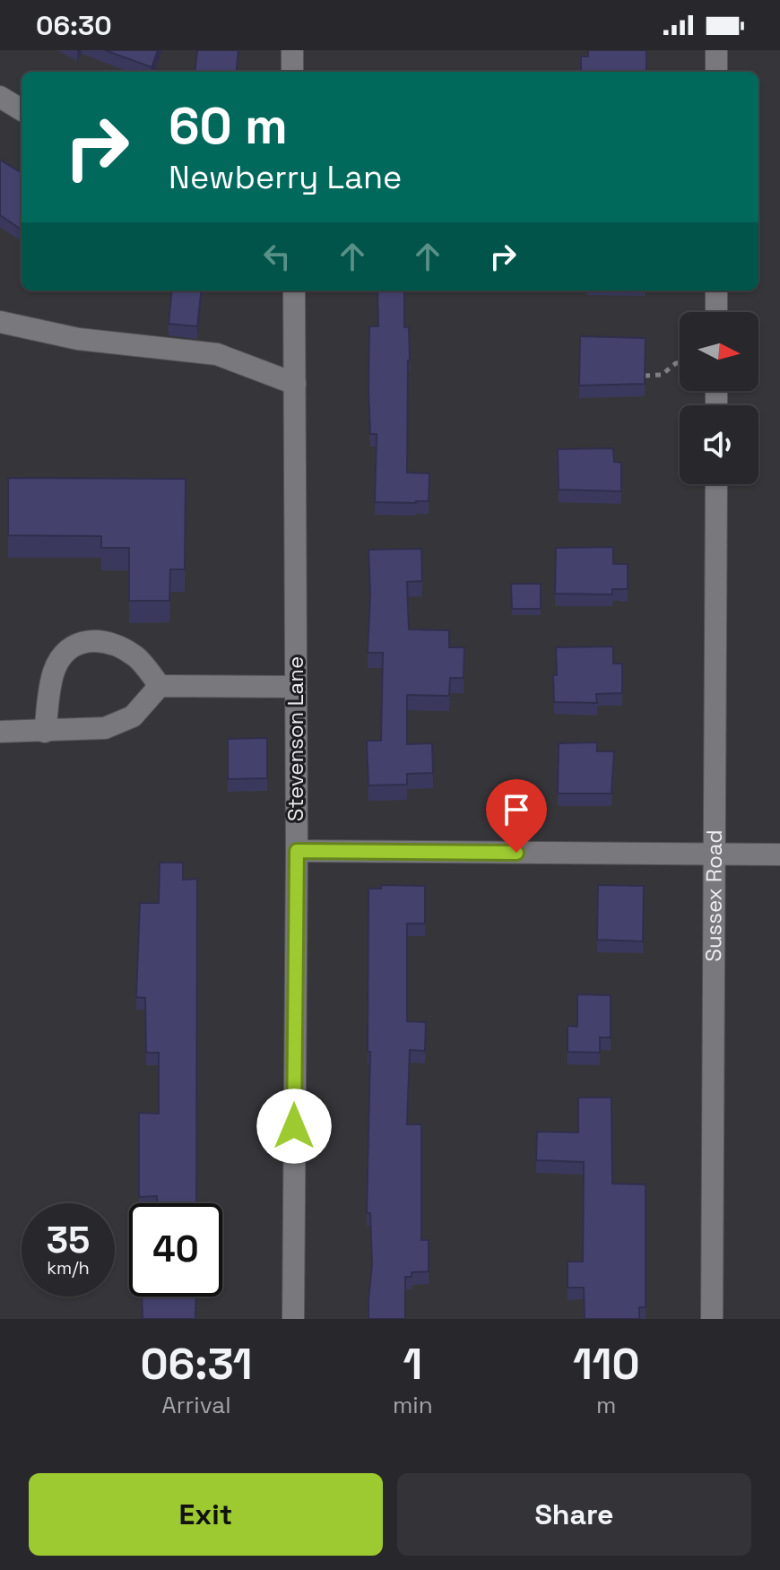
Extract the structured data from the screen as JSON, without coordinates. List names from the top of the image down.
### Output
{
  "streets": {
    "street": ["Stevenson Lane", "Sussex Road"]
  },
  "north": "right",
  "page": {
    "status": "06:30",
    "turn": ["60 m", "Newberry Lane"],
    "speed": "35 km/h",
    "limit": "40",
    "eta": [
      "06:31",
      "Arrival",
      "1",
      "min",
      "110",
      "m"
    ],
    "buttons": ["Exit", "Share"]
  }
}
